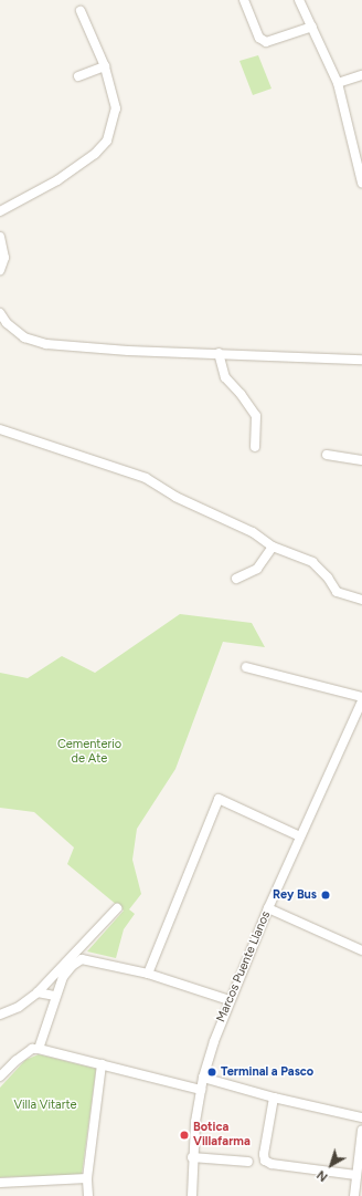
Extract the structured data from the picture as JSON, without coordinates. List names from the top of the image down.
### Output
{
  "streets": {
    "street": ["Marcos Puente Llanos"]
  },
  "parks": ["Cementerio de Ate", "Villa Vitarte"],
  "places": ["Rey Bus", "Terminal a Pasco", "Botica Villafarma"],
  "north": "bottom left"
}
